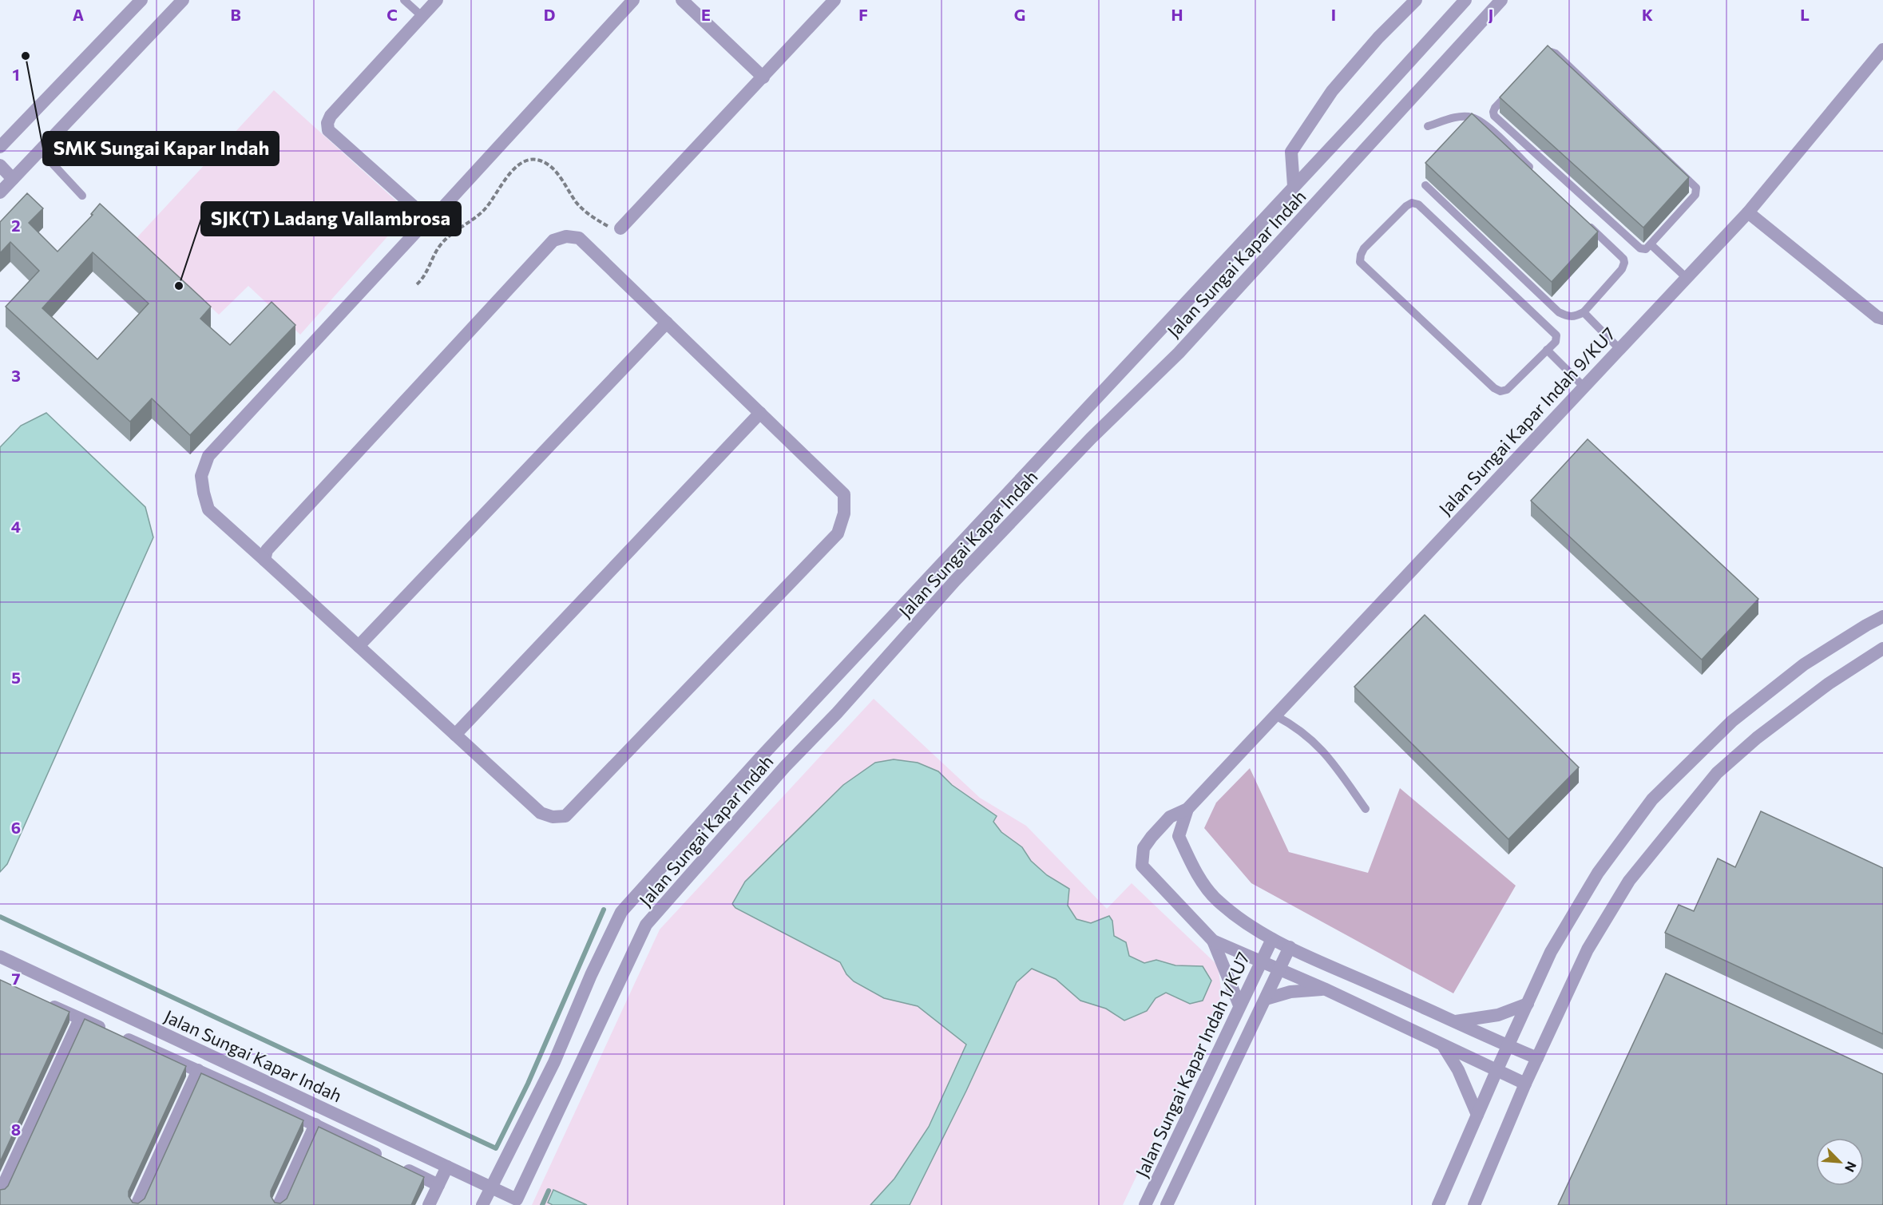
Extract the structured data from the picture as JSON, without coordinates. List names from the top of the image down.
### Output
{
  "streets": {
    "street": ["Jalan Sungai Kapar Indah", "Jalan Sungai Kapar Indah 9/KU7", "Jalan Sungai Kapar Indah 1/KU7"]
  },
  "places": ["SMK Sungai Kapar Indah", "SJK(T) Ladang Vallambrosa"],
  "north": "bottom right",
  "grid": {
    "columns": [
      "A",
      "B",
      "C",
      "D",
      "E",
      "F",
      "G",
      "H",
      "I",
      "J",
      "K",
      "L"
    ],
    "rows": [
      "1",
      "2",
      "3",
      "4",
      "5",
      "6",
      "7",
      "8"
    ]
  }
}
